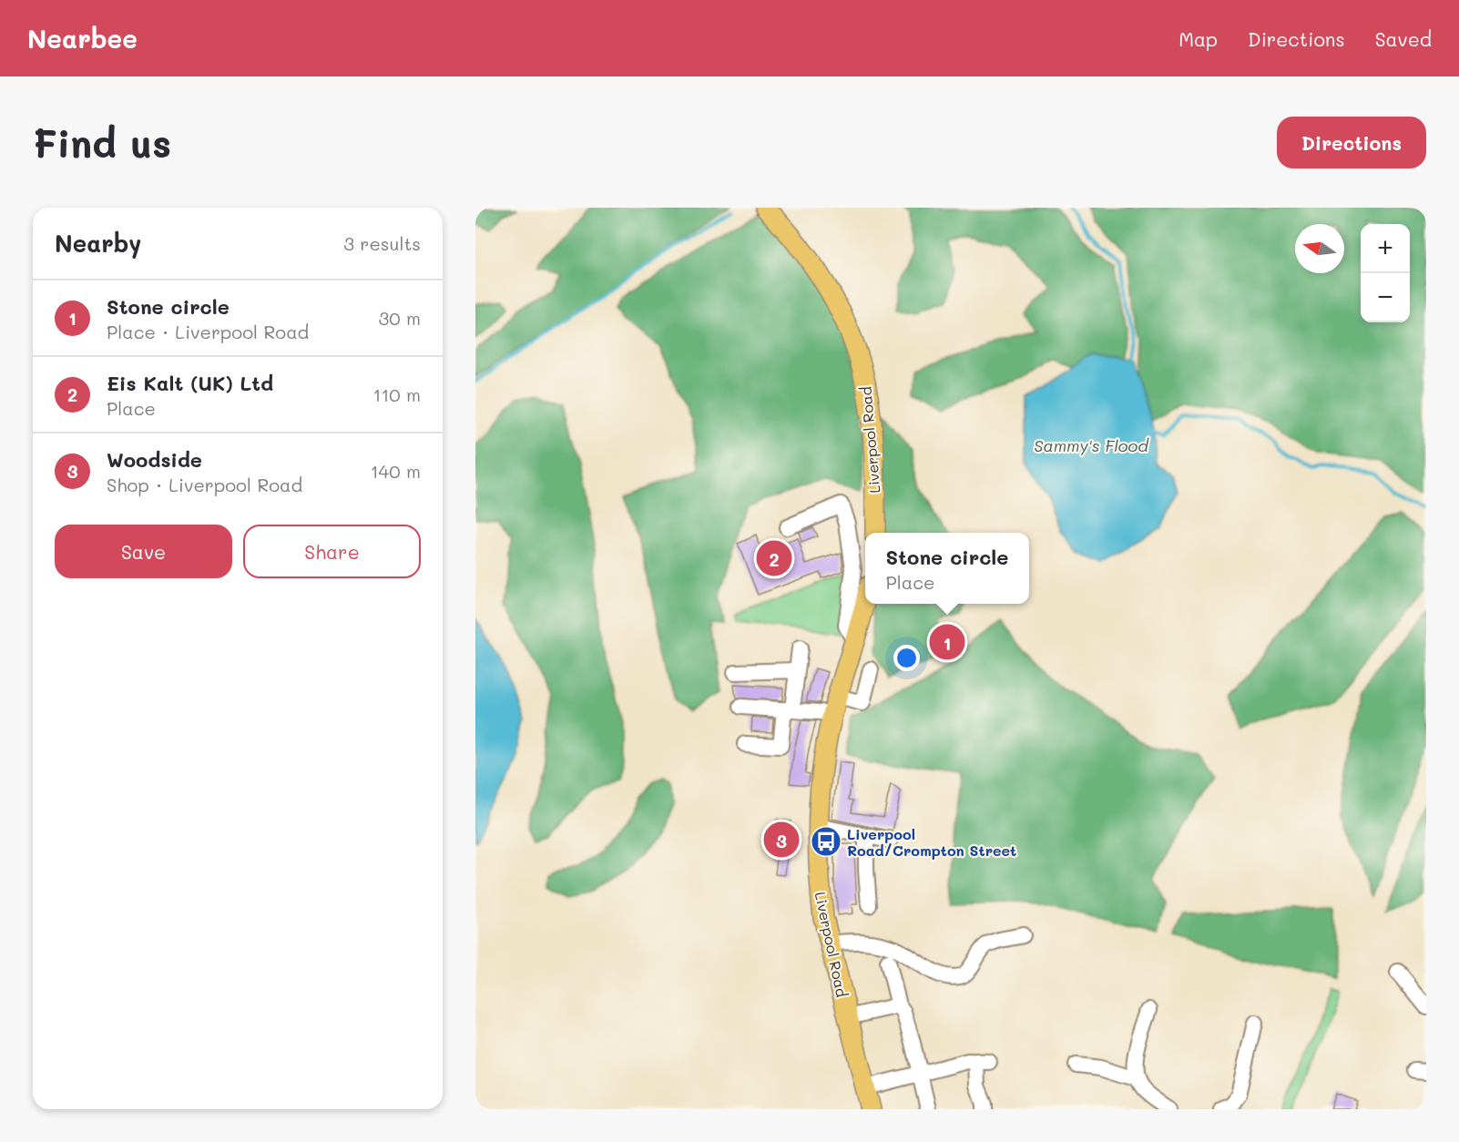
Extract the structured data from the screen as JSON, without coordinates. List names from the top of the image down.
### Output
{
  "streets": {
    "main road": ["Liverpool Road"]
  },
  "water": ["Sammy's Flood"],
  "places": {
    "bus stop": ["Liverpool Road/Crompton Street"]
  },
  "north": "left",
  "page": {
    "header": "Nearbee",
    "nav": ["Map", "Directions", "Saved"],
    "buttons": [
      "Directions",
      ["Save", "Share"]
    ],
    "title": "Find us",
    "heading": ["Nearby", "3 results"],
    "map_buttons": ["+", "−"],
    "list": [
      {
        "mark": "1",
        "name": "Stone circle",
        "note": "Place · Liverpool Road",
        "value": "30 m"
      },
      {
        "mark": "2",
        "name": "Eis Kalt (UK) Ltd",
        "note": "Place",
        "value": "110 m"
      },
      {
        "mark": "3",
        "name": "Woodside",
        "note": "Shop · Liverpool Road",
        "value": "140 m"
      }
    ],
    "popup": ["Stone circle", "Place"],
    "pins": ["2", "1", "3"]
  }
}
